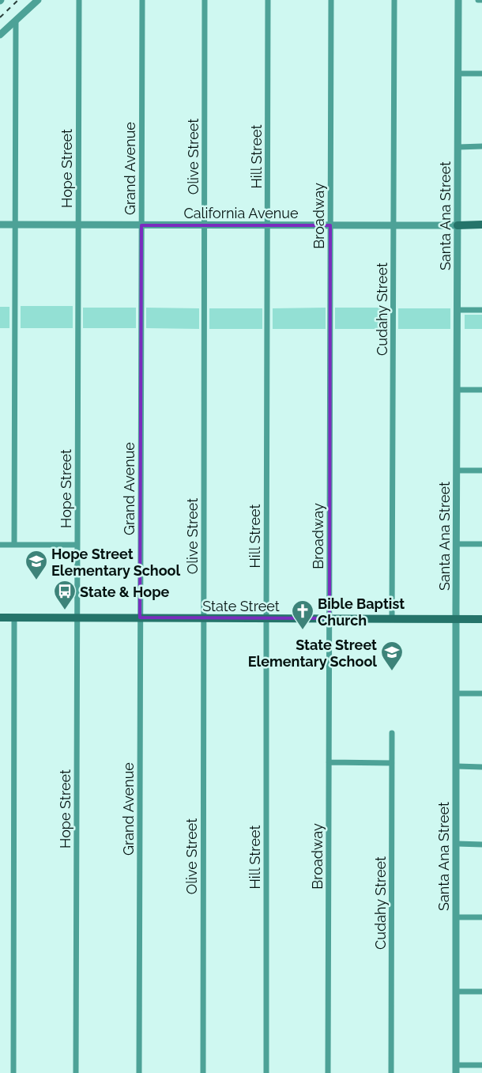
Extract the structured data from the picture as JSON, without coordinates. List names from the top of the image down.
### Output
{
  "streets": {
    "main road": ["California Avenue", "State Street"],
    "street": [
      "Olive Street",
      "Hill Street",
      "Hope Street",
      "Grand Avenue",
      "Broadway",
      "Santa Ana Street",
      "Cudahy Street"
    ]
  },
  "crossings": [
    ["Olive Street", "California Avenue"],
    ["Olive Street", "State Street"],
    ["Hill Street", "California Avenue"],
    ["Hill Street", "State Street"],
    ["Hope Street", "California Avenue"],
    ["Hope Street", "State Street"],
    ["Grand Avenue", "California Avenue"],
    ["Grand Avenue", "State Street"],
    ["California Avenue", "Broadway"],
    ["California Avenue", "Santa Ana Street"],
    ["California Avenue", "Cudahy Street"],
    ["Broadway", "State Street"],
    ["Santa Ana Street", "State Street"],
    ["Cudahy Street", "State Street"]
  ],
  "places": {
    "school or university": ["Hope Street Elementary School", "State Street Elementary School"],
    "bus stop": ["State & Hope"],
    "church": ["Bible Baptist Church"]
  }
}
